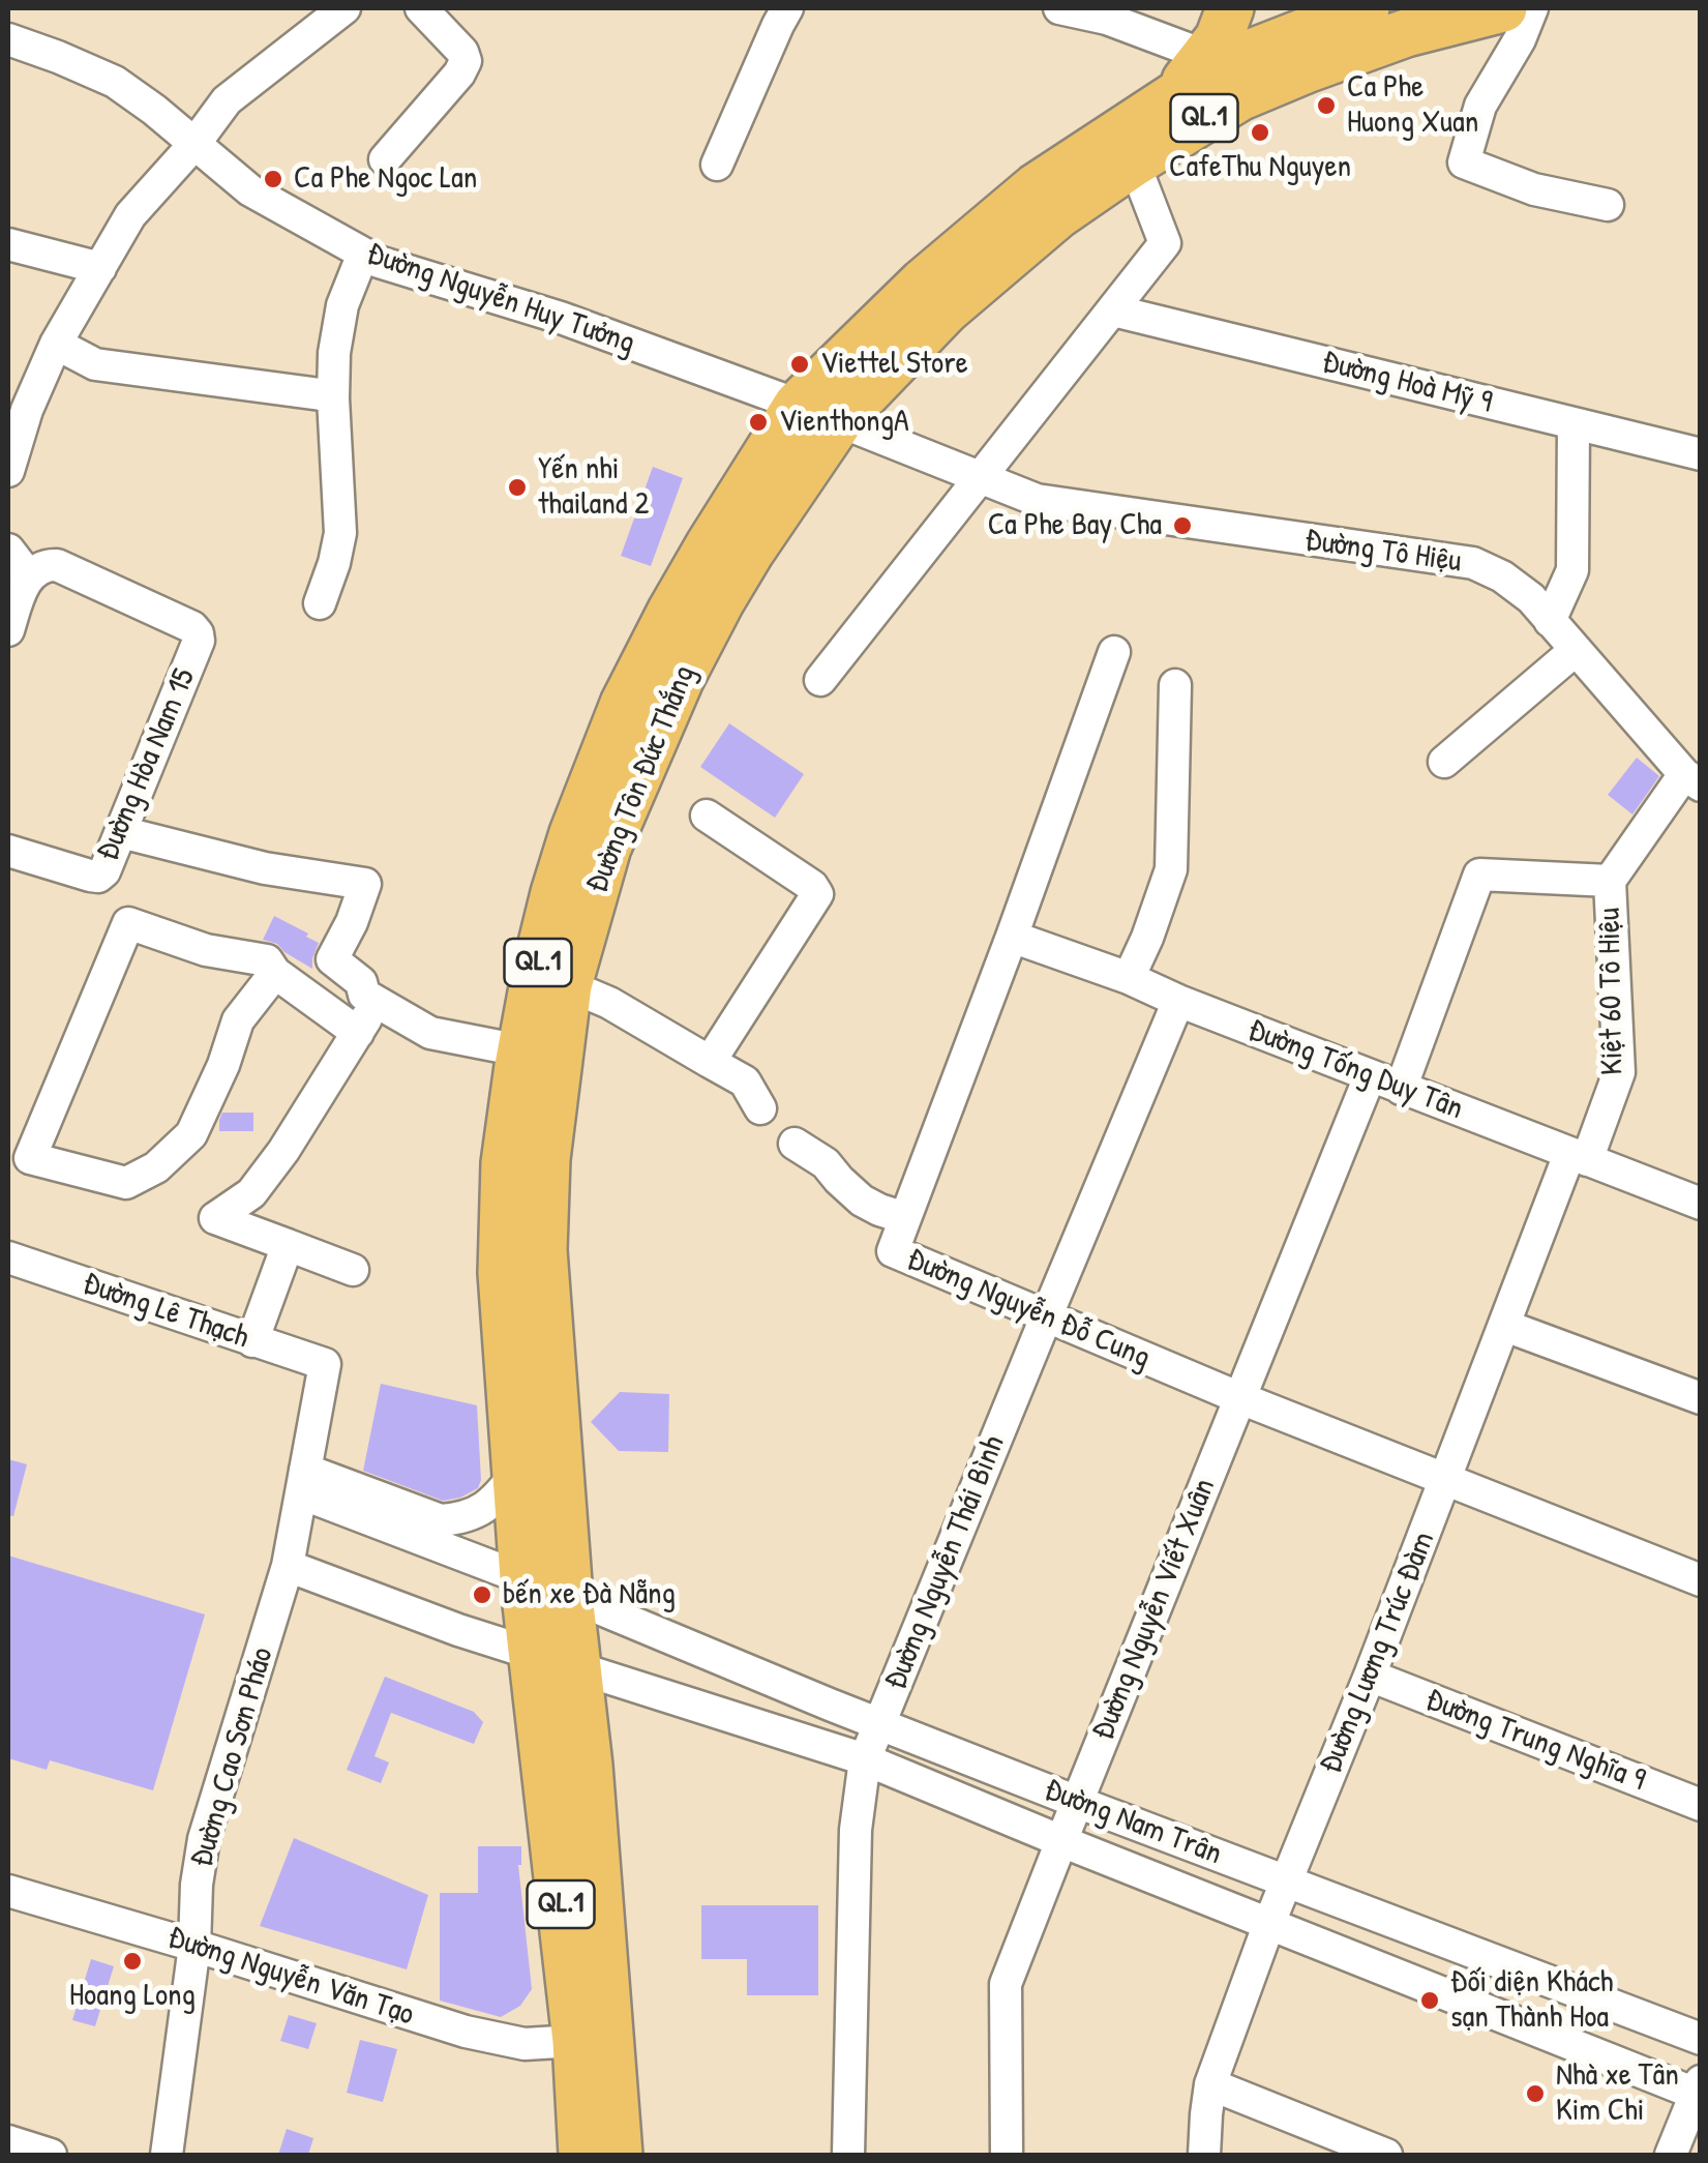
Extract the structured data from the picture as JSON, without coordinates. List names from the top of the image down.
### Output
{
  "streets": {
    "highway": ["QL.1", "Đường Tôn Đức Thắng"],
    "street": [
      "Đường Nguyễn Huy Tưởng",
      "Đường Hoà Mỹ 9",
      "Đường Tô Hiệu",
      "Đường Hòa Nam 15",
      "Kiệt 60 Tô Hiệu",
      "Đường Tống Duy Tân",
      "Đường Nguyễn Đỗ Cung",
      "Đường Lê Thạch",
      "Đường Nguyễn Thái Bình",
      "Đường Nguyễn Viết Xuân",
      "Đường Lương Trúc Đàm",
      "Đường Trung Nghĩa 9",
      "Đường Cao Sơn Pháo",
      "Đường Nam Trân",
      "Đường Nguyễn Văn Tạo"
    ]
  },
  "crossings": [
    ["Đường Nguyễn Huy Tưởng", "Đường Tô Hiệu"],
    ["Đường Nguyễn Huy Tưởng", "Đường Tôn Đức Thắng"],
    ["Đường Tô Hiệu", "Đường Tôn Đức Thắng"],
    ["Đường Tô Hiệu", "Kiệt 60 Tô Hiệu"],
    ["Đường Tôn Đức Thắng", "Đường Nam Trân"],
    ["Đường Tôn Đức Thắng", "Đường Nguyễn Văn Tạo"],
    ["Kiệt 60 Tô Hiệu", "Đường Tống Duy Tân"],
    ["Kiệt 60 Tô Hiệu", "Đường Lương Trúc Đàm"],
    ["Đường Tống Duy Tân", "Đường Nguyễn Đỗ Cung"],
    ["Đường Tống Duy Tân", "Đường Nguyễn Thái Bình"],
    ["Đường Tống Duy Tân", "Đường Nguyễn Viết Xuân"],
    ["Đường Tống Duy Tân", "Đường Lương Trúc Đàm"],
    ["Đường Nguyễn Đỗ Cung", "Đường Nguyễn Thái Bình"],
    ["Đường Nguyễn Đỗ Cung", "Đường Nguyễn Viết Xuân"],
    ["Đường Nguyễn Đỗ Cung", "Đường Lương Trúc Đàm"],
    ["Đường Lê Thạch", "Đường Cao Sơn Pháo"],
    ["Đường Nguyễn Thái Bình", "Đường Nam Trân"],
    ["Đường Nguyễn Viết Xuân", "Đường Nam Trân"],
    ["Đường Lương Trúc Đàm", "Đường Trung Nghĩa 9"],
    ["Đường Lương Trúc Đàm", "Đường Nam Trân"],
    ["Đường Cao Sơn Pháo", "Đường Nguyễn Văn Tạo"]
  ],
  "places": [
    "Ca Phe Huong Xuan",
    "CafeThu Nguyen",
    "Ca Phe Ngoc Lan",
    "Viettel Store",
    "VienthongA",
    "Yến nhi thailand 2",
    "Ca Phe Bay Cha",
    "bến xe Đà Nẵng",
    "Hoang Long",
    "Đối diện Khách sạn Thành Hoa",
    "Nhà xe Tân Kim Chi"
  ]
}
